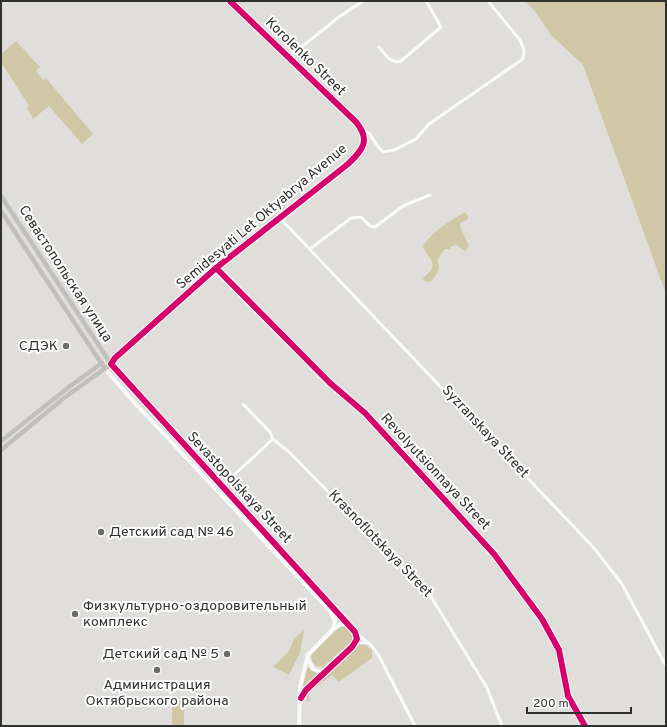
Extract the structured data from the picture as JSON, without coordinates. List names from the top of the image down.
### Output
{
  "streets": {
    "main road": ["Semidesyati Let Oktyabrya Avenue", "Севастопольская улица"],
    "street": [
      "Korolenko Street",
      "Syzranskaya Street",
      "Revolyutsionnaya Street",
      "Sevastopolskaya Street",
      "Krasnoflotskaya Street"
    ]
  },
  "crossings": [
    ["Korolenko Street", "Semidesyati Let Oktyabrya Avenue"],
    ["Semidesyati Let Oktyabrya Avenue", "Севастопольская улица"],
    ["Semidesyati Let Oktyabrya Avenue", "Syzranskaya Street"],
    ["Semidesyati Let Oktyabrya Avenue", "Revolyutsionnaya Street"],
    ["Semidesyati Let Oktyabrya Avenue", "Sevastopolskaya Street"],
    ["Севастопольская улица", "Sevastopolskaya Street"]
  ],
  "places": [
    "СДЭК",
    "Детский сад № 46",
    "Физкультурно-оздоровительный комплекс",
    "Детский сад № 5",
    "Администрация Октябрьского района"
  ],
  "scale_bar": "200 m"
}
